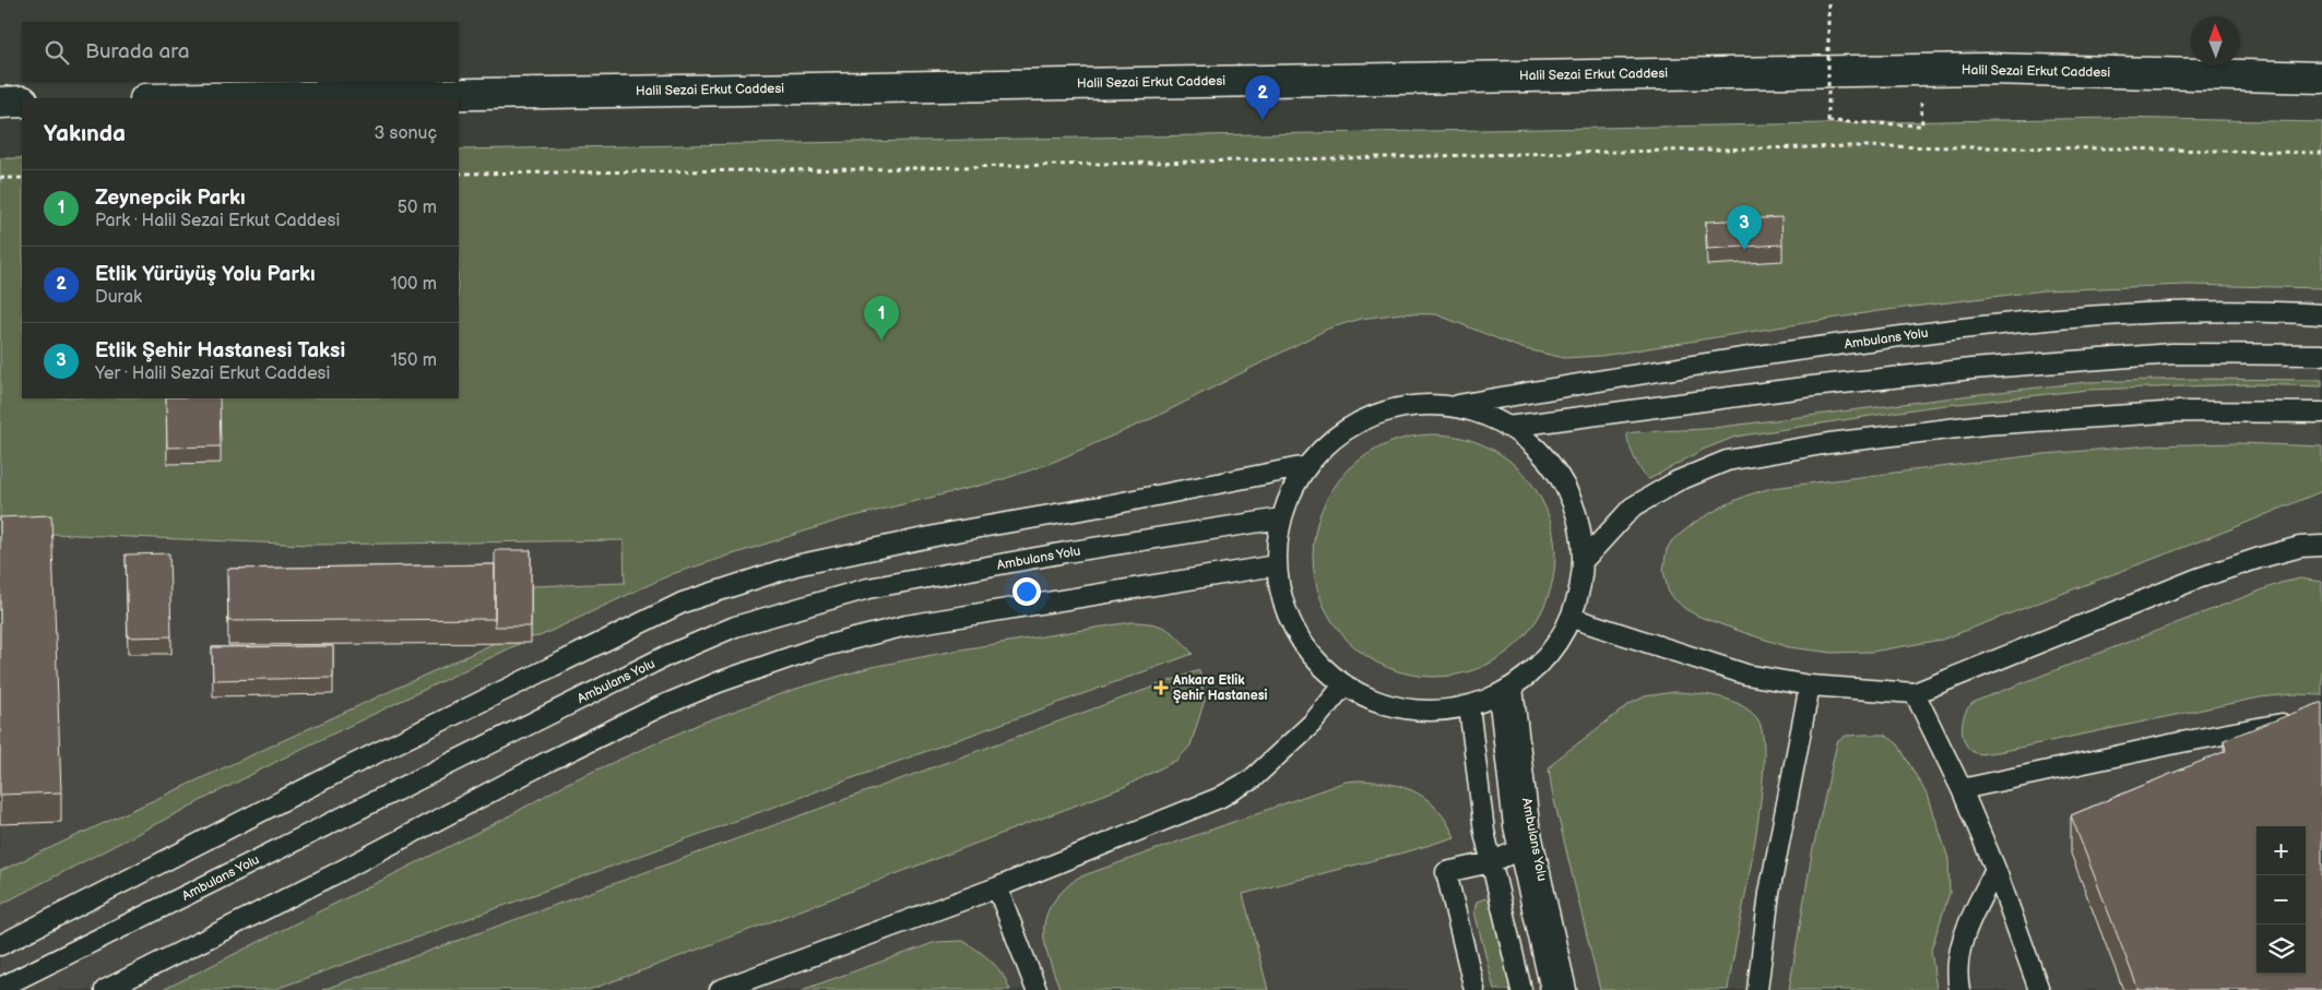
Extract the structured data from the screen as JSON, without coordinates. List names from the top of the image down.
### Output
{
  "streets": {
    "main road": ["Halil Sezai Erkut Caddesi"],
    "lane": ["Ambulans Yolu"]
  },
  "places": {
    "health": ["Ankara Etlik Şehir Hastanesi"]
  },
  "north": "top",
  "page": {
    "search": "Burada ara",
    "pins": ["2", "3", "1"],
    "heading": ["Yakında", "3 sonuç"],
    "list": [
      {
        "mark": "1",
        "name": "Zeynepcik Parkı",
        "note": "Park · Halil Sezai Erkut Caddesi",
        "value": "50 m"
      },
      {
        "mark": "2",
        "name": "Etlik Yürüyüş Yolu Parkı",
        "note": "Durak",
        "value": "100 m"
      },
      {
        "mark": "3",
        "name": "Etlik Şehir Hastanesi Taksi",
        "note": "Yer · Halil Sezai Erkut Caddesi",
        "value": "150 m"
      }
    ],
    "map_buttons": ["+", "−"]
  }
}
